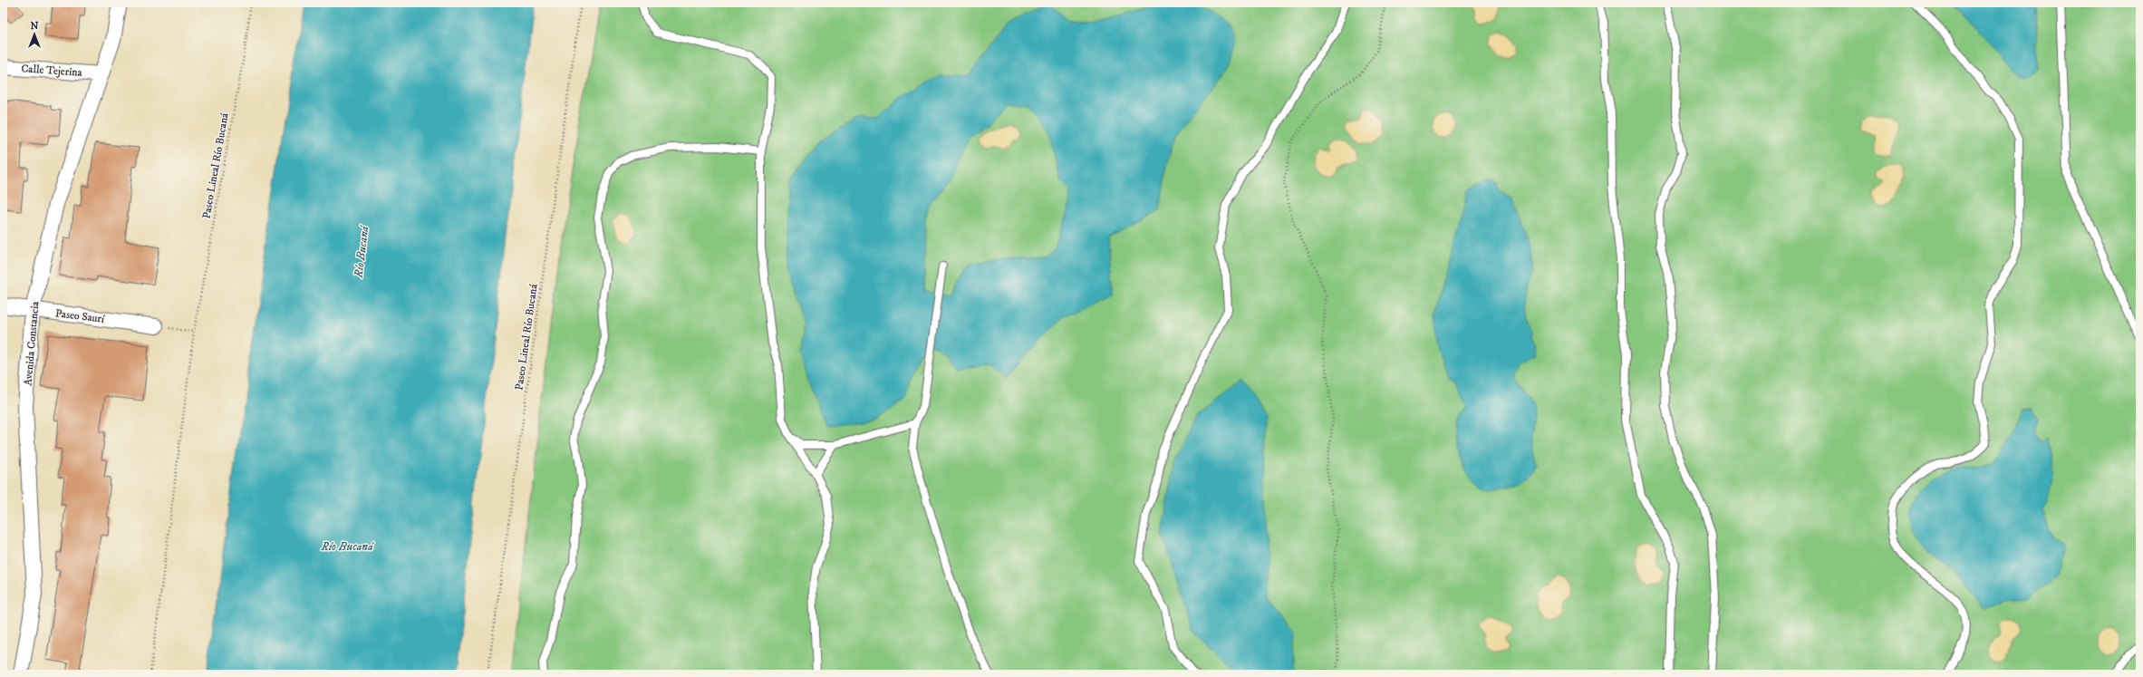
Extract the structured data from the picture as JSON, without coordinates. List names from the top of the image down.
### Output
{
  "streets": {
    "street": ["Calle Tejerina", "Paseo Saurí", "Avenida Constancia"],
    "path": ["Paseo Lineal Río Bucaná"]
  },
  "crossings": [
    ["Calle Tejerina", "Avenida Constancia"],
    ["Paseo Saurí", "Avenida Constancia"]
  ],
  "water": ["Río Bucaná"],
  "north": "top"
}
